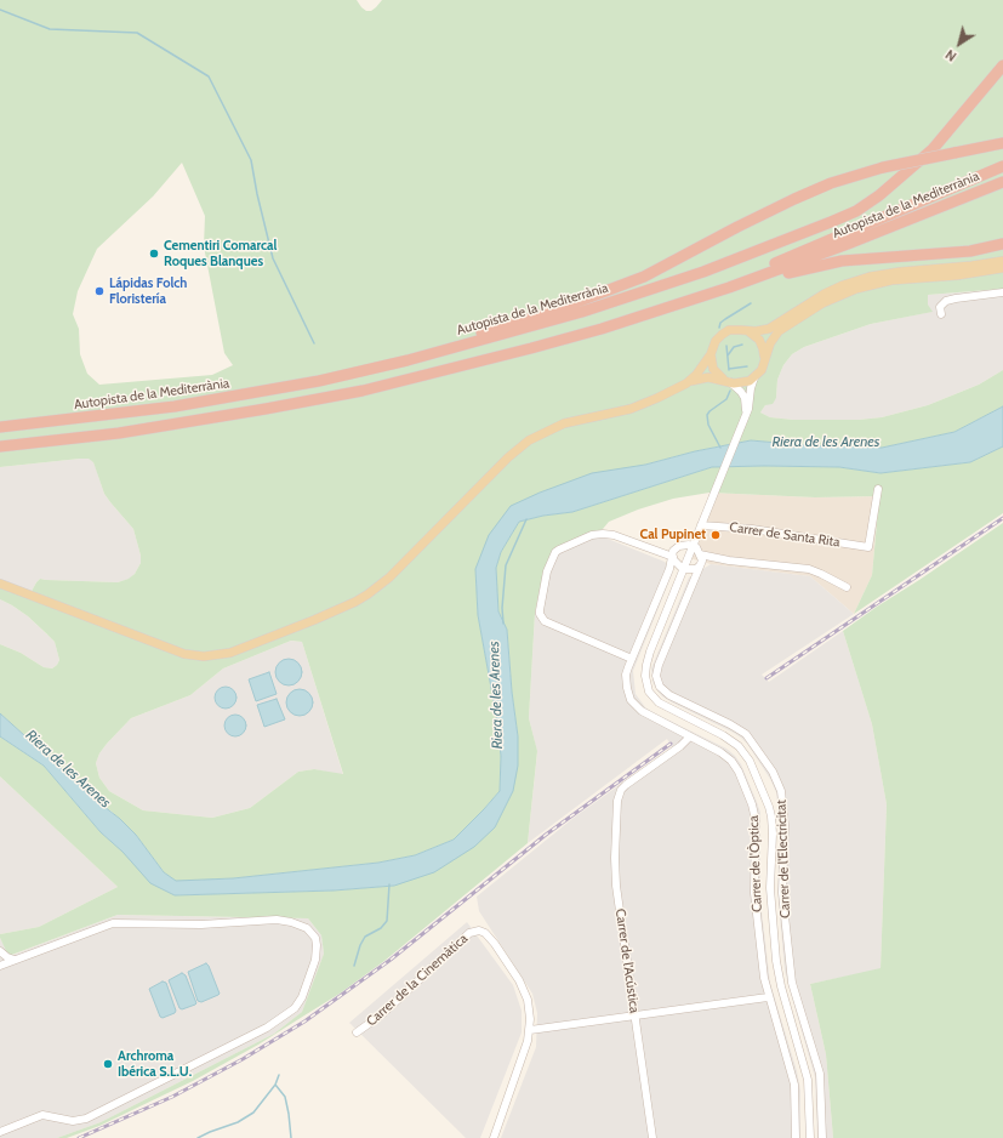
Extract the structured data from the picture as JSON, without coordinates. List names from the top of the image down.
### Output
{
  "streets": {
    "highway": ["Autopista de la Mediterrània"],
    "street": [
      "Carrer de Santa Rita",
      "Carrer de l'Electricitat",
      "Carrer de l'Òptica",
      "Carrer de l'Acústica",
      "Carrer de la Cinemàtica"
    ]
  },
  "crossings": [
    ["Carrer de l'Electricitat", "Carrer de l'Òptica"],
    ["Carrer de l'Òptica", "Carrer de l'Acústica"]
  ],
  "water": ["Riera de les Arenes"],
  "places": [
    "Cementiri Comarcal Roques Blanques",
    "Lápidas Folch Floristería",
    "Cal Pupinet",
    "Archroma Ibérica S.L.U."
  ],
  "north": "bottom left"
}
